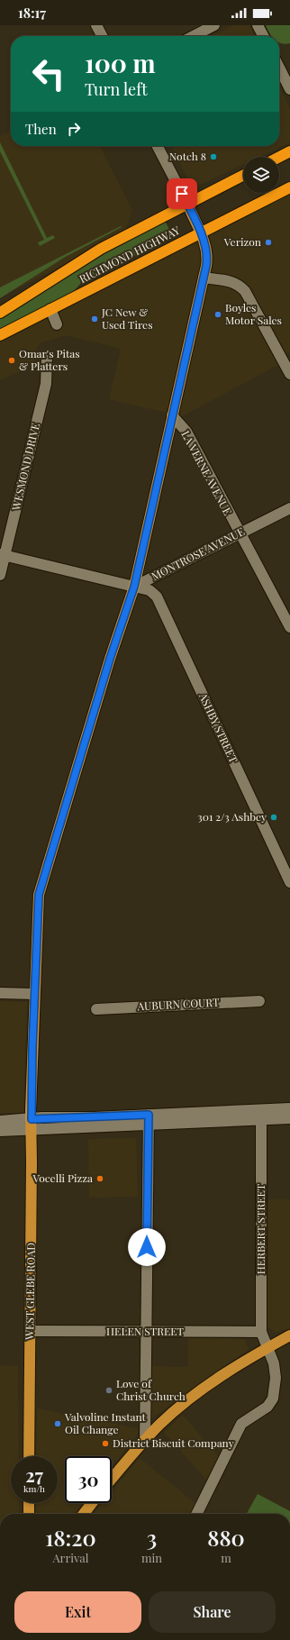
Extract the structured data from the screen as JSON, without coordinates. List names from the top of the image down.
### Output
{
  "streets": {
    "highway": ["RICHMOND HIGHWAY"],
    "main road": ["WEST GLEBE ROAD"],
    "street": [
      "WESMOND DRIVE",
      "LA VERNE AVENUE",
      "MONTROSE AVENUE",
      "ASHBY STREET",
      "AUBURN COURT",
      "HERBERT STREET",
      "HELEN STREET"
    ]
  },
  "crossings": [
    ["RICHMOND HIGHWAY", "WEST GLEBE ROAD"],
    ["LA VERNE AVENUE", "MONTROSE AVENUE"],
    ["LA VERNE AVENUE", "WEST GLEBE ROAD"],
    ["MONTROSE AVENUE", "ASHBY STREET"],
    ["MONTROSE AVENUE", "WEST GLEBE ROAD"],
    ["ASHBY STREET", "WEST GLEBE ROAD"],
    ["HERBERT STREET", "HELEN STREET"],
    ["WEST GLEBE ROAD", "HELEN STREET"]
  ],
  "places": [
    "Notch 8",
    "Verizon",
    "Boyles Motor Sales",
    "JC New & Used Tires",
    "Omar's Pitas & Platters",
    "301 2/3 Ashbey",
    "Vocelli Pizza",
    "Love of Christ Church",
    "Valvoline Instant Oil Change",
    "District Biscuit Company"
  ],
  "page": {
    "status": "18:17",
    "turn": ["100 m", "Turn left"],
    "then": "Then",
    "speed": "27 km/h",
    "limit": "30",
    "eta": [
      "18:20",
      "Arrival",
      "3",
      "min",
      "880",
      "m"
    ],
    "buttons": ["Exit", "Share"]
  }
}
